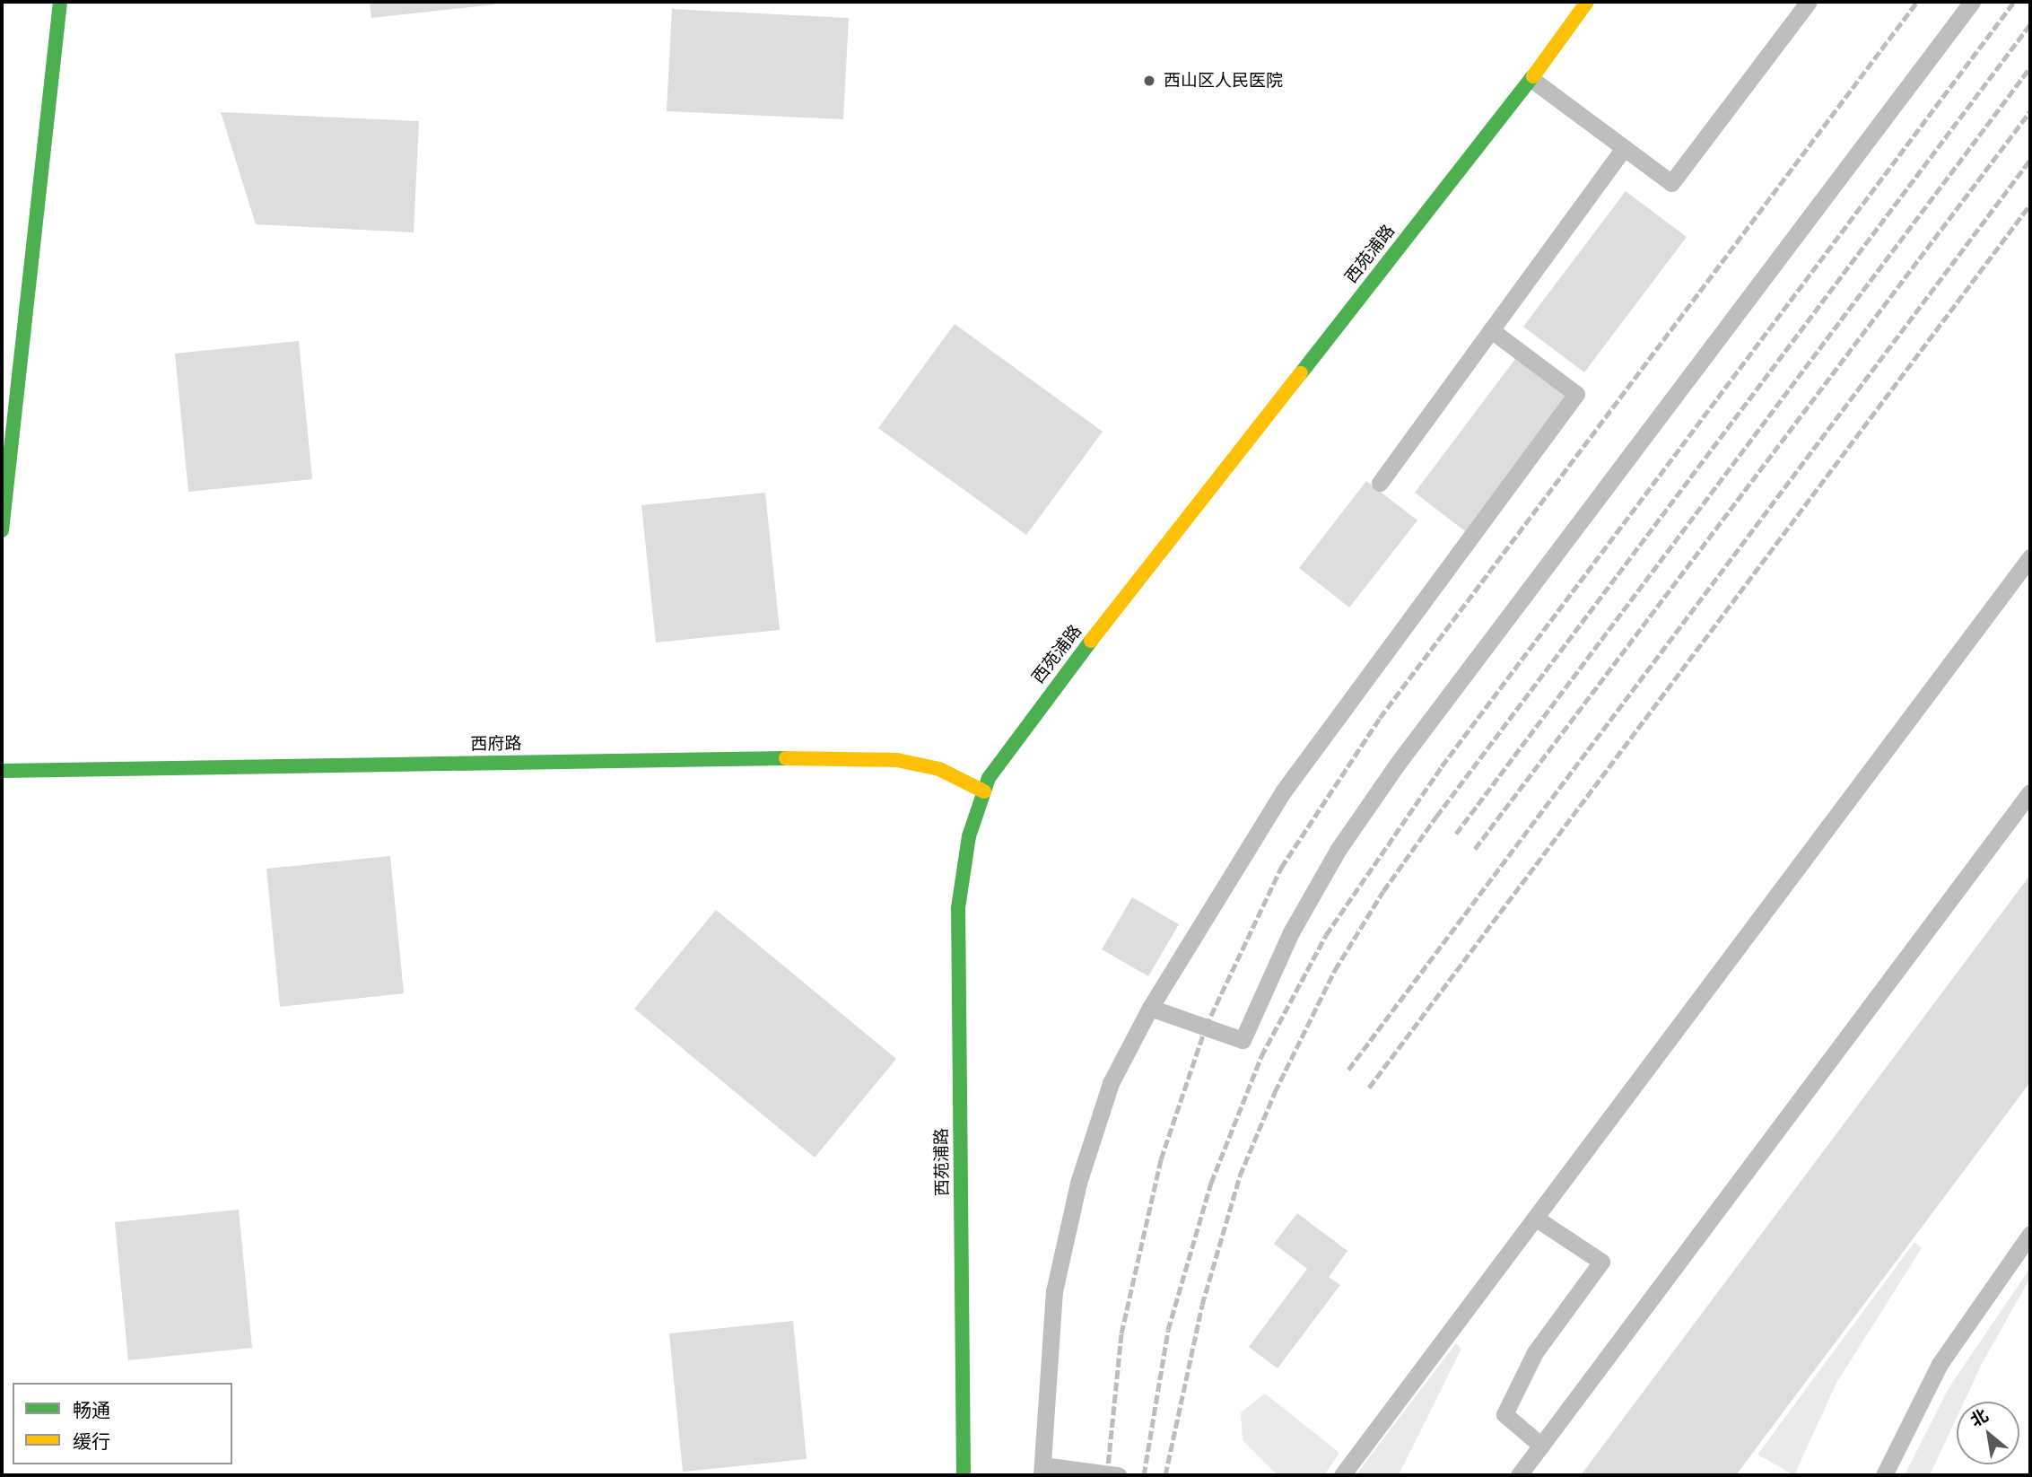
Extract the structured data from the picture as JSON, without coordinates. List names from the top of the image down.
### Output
{
  "streets": {
    "street": ["西苑浦路", "西府路"]
  },
  "crossings": [
    ["西苑浦路", "西府路"]
  ],
  "places": ["西山区人民医院"],
  "legend": ["畅通", "缓行"],
  "north": "top left"
}
